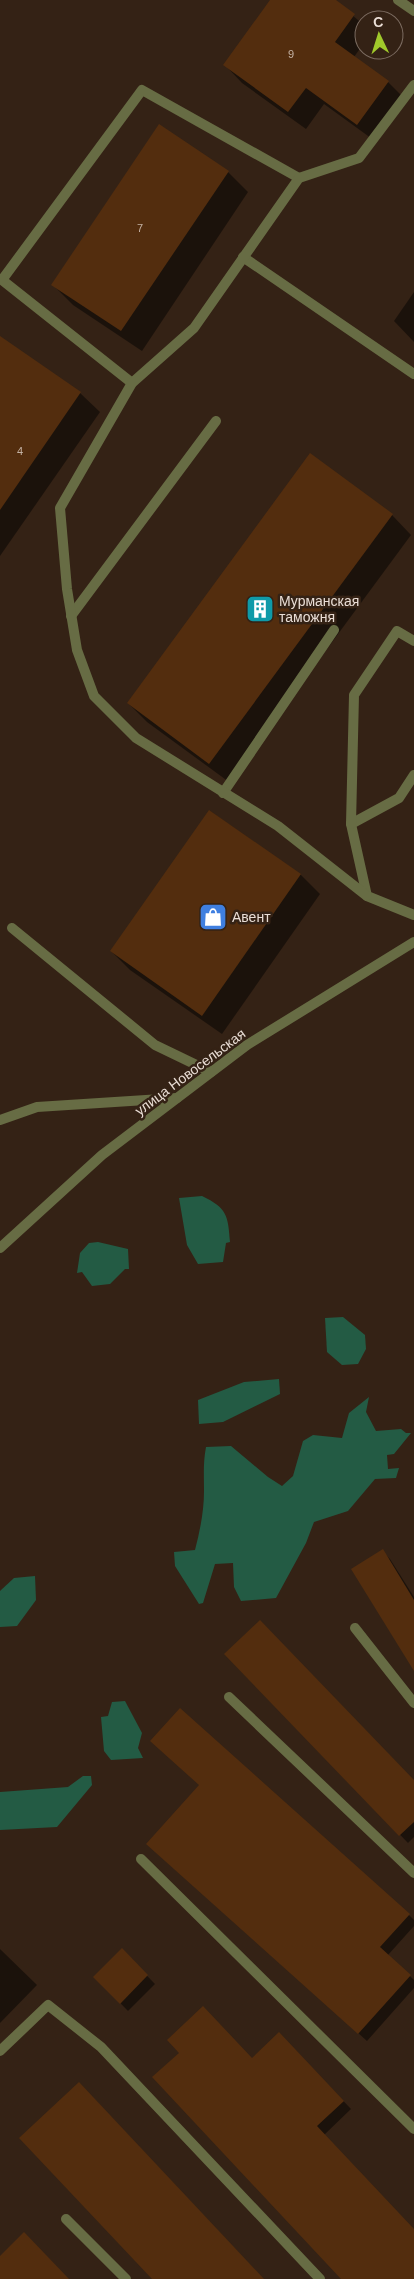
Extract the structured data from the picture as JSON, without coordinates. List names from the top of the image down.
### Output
{
  "streets": {
    "street": ["улица Новосельская"]
  },
  "places": {
    "building": ["Мурманская таможня"],
    "shop": ["Авент"]
  },
  "house_numbers": ["9", "7", "4"],
  "north": "top"
}
